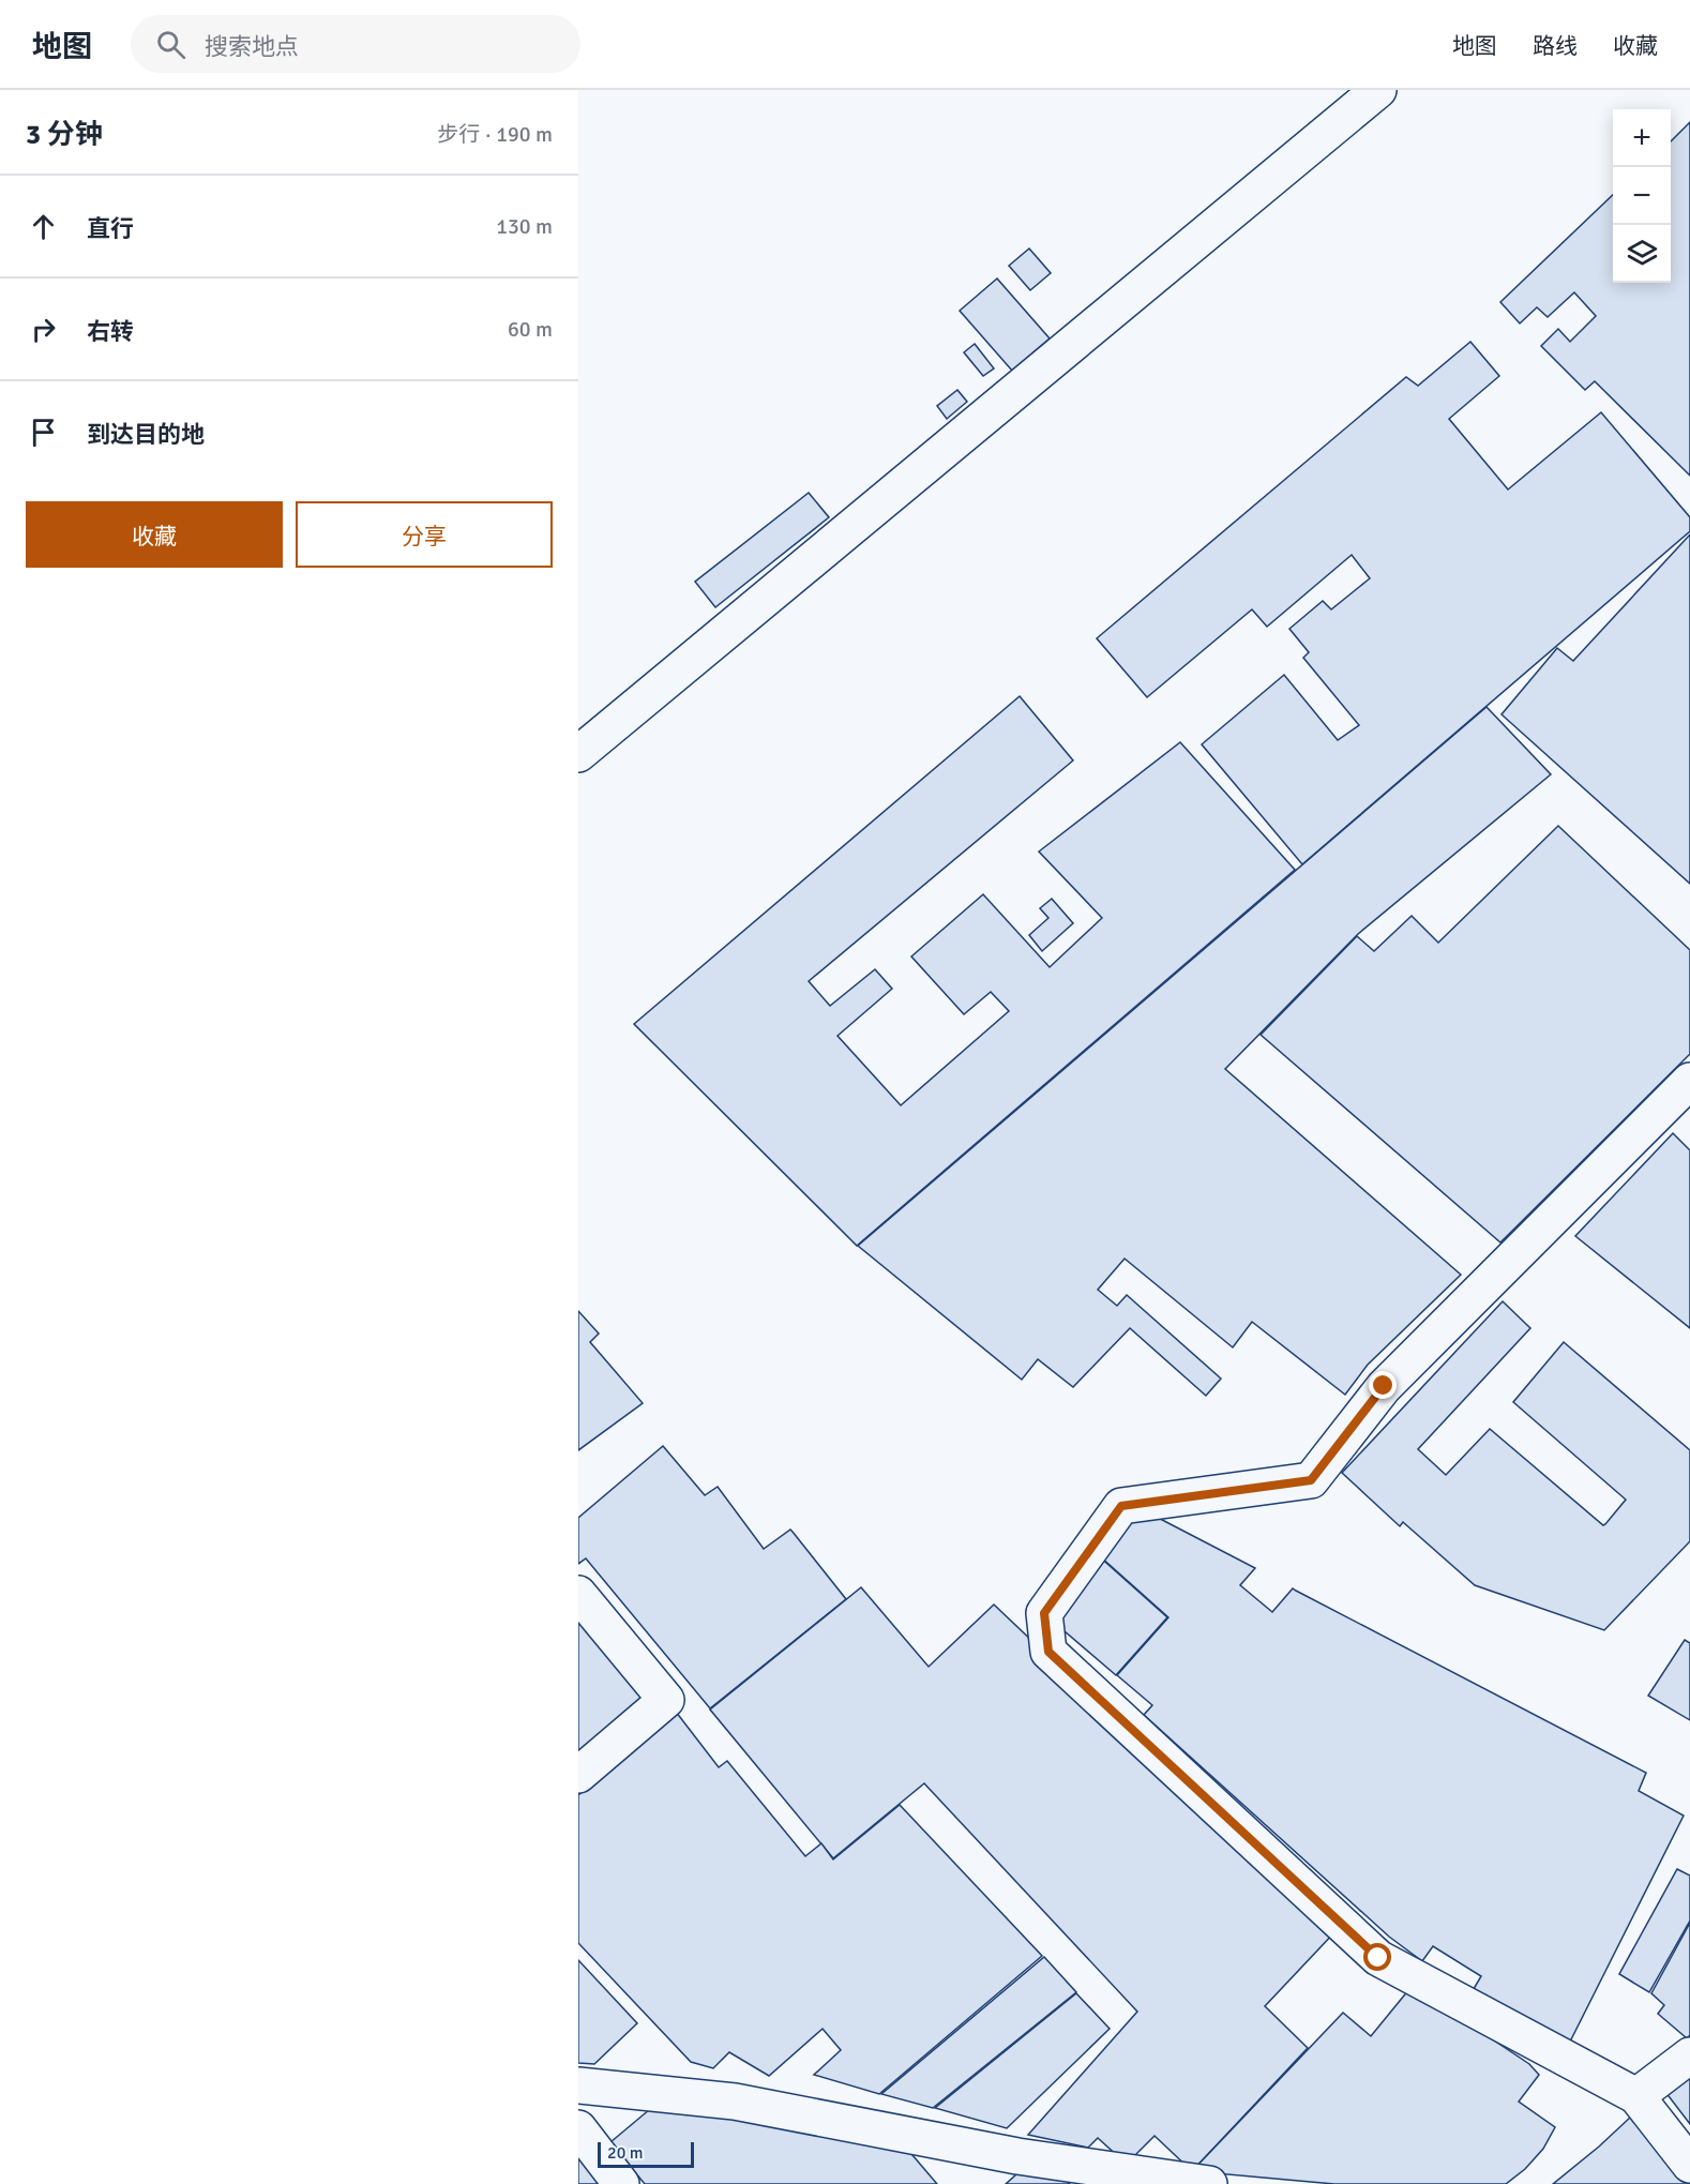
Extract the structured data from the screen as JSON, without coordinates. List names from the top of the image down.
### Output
{
  "scale_bar": "20 m",
  "page": {
    "header": "地图",
    "search": "搜索地点",
    "nav": ["地图", "路线", "收藏"],
    "heading": ["3 分钟", "步行 · 190 m"],
    "map_buttons": ["+", "−"],
    "list": [
      ["直行", "130 m"],
      ["右转", "60 m"],
      "到达目的地"
    ],
    "buttons": ["收藏", "分享"],
    "scale": "20 m"
  }
}
